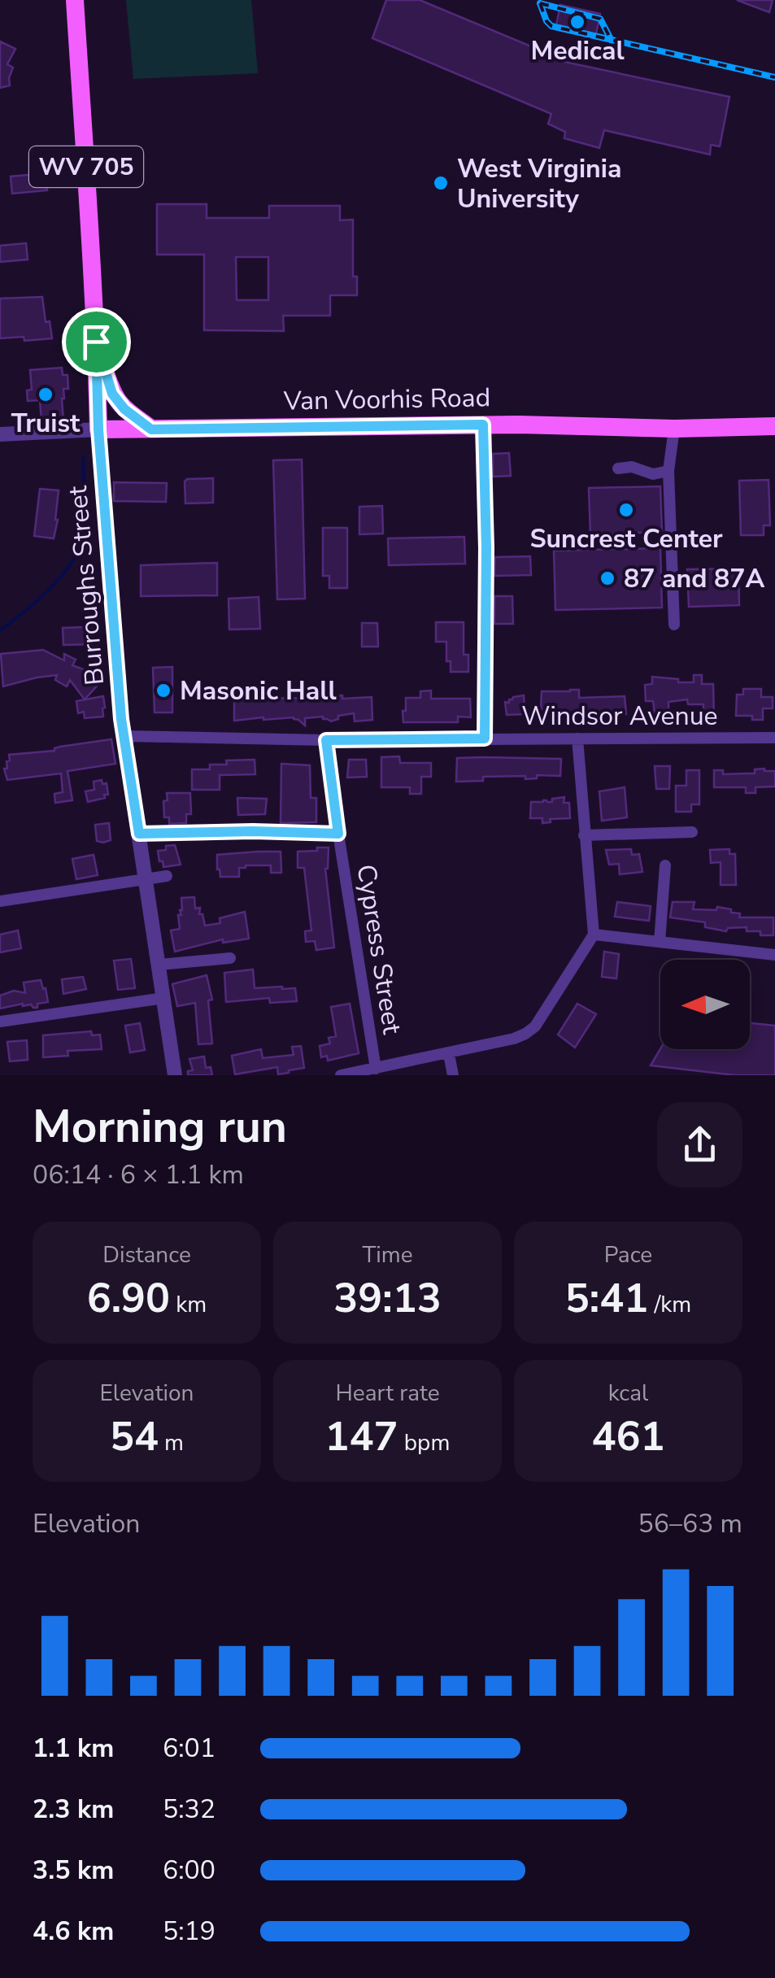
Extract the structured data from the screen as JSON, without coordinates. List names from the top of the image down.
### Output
{
  "streets": {
    "main road": ["WV 705", "Van Voorhis Road"],
    "street": ["Burroughs Street", "Windsor Avenue", "Cypress Street"]
  },
  "crossings": [
    ["WV 705", "Van Voorhis Road"],
    ["WV 705", "Burroughs Street"],
    ["Van Voorhis Road", "Burroughs Street"],
    ["Burroughs Street", "Windsor Avenue"],
    ["Windsor Avenue", "Cypress Street"]
  ],
  "places": [
    "Medical",
    "West Virginia University",
    "Truist",
    "Suncrest Center",
    "87 and 87A",
    "Masonic Hall"
  ],
  "north": "left",
  "page": {
    "heading": ["Morning run", "06:14 · 6 × 1.1 km"],
    "stats": [
      ["Distance", "6.90 km"],
      ["Time", "39:13"],
      ["Pace", "5:41 /km"],
      ["Elevation", "54 m"],
      ["Heart rate", "147 bpm"],
      ["kcal", "461"]
    ],
    "chart": ["Elevation", "56–63 m"],
    "list": [
      {
        "name": "1.1 km",
        "note": "6:01"
      },
      {
        "name": "2.3 km",
        "note": "5:32"
      },
      {
        "name": "3.5 km",
        "note": "6:00"
      },
      {
        "name": "4.6 km",
        "note": "5:19"
      }
    ]
  }
}
